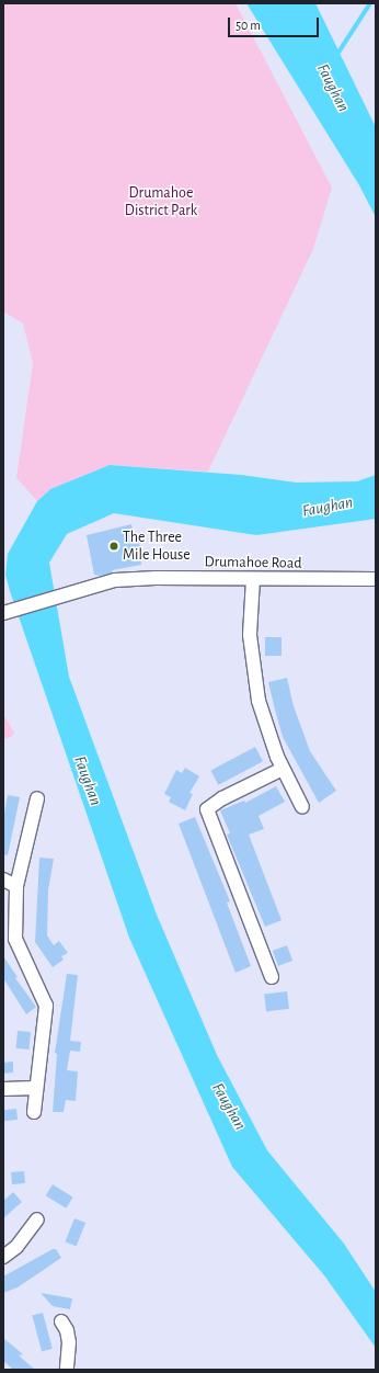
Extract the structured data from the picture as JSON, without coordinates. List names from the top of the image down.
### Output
{
  "streets": {
    "street": ["Drumahoe Road"]
  },
  "water": ["Faughan"],
  "parks": ["Drumahoe District Park"],
  "places": ["The Three Mile House"],
  "scale_bar": "50 m"
}
